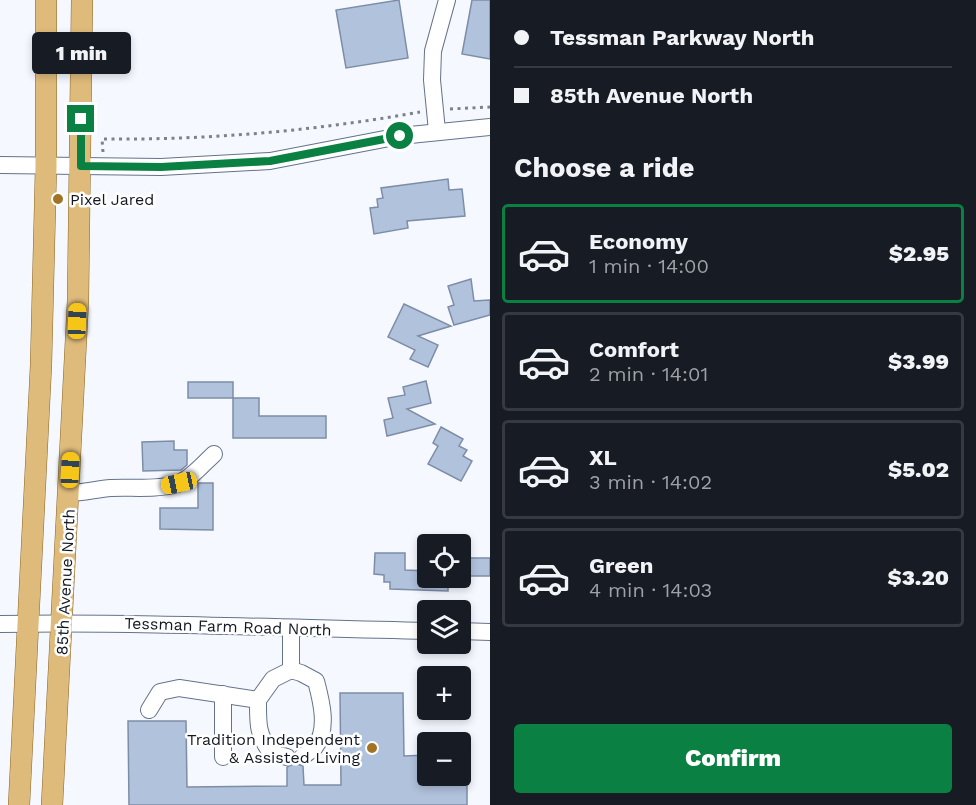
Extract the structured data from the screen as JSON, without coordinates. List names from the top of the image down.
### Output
{
  "streets": {
    "main road": ["85th Avenue North"],
    "street": ["Tessman Farm Road North"]
  },
  "crossings": [
    ["85th Avenue North", "Tessman Farm Road North"]
  ],
  "places": ["Pixel Jared", "Tradition Independent & Assisted Living"],
  "page": {
    "banner": ["Tessman Parkway North", "85th Avenue North"],
    "bubble": "1 min",
    "heading": "Choose a ride",
    "list": [
      {
        "name": "Economy",
        "note": "1 min · 14:00",
        "value": "$2.95"
      },
      {
        "name": "Comfort",
        "note": "2 min · 14:01",
        "value": "$3.99"
      },
      {
        "name": "XL",
        "note": "3 min · 14:02",
        "value": "$5.02"
      },
      {
        "name": "Green",
        "note": "4 min · 14:03",
        "value": "$3.20"
      }
    ],
    "map_buttons": ["+", "−"],
    "buttons": "Confirm"
  }
}
